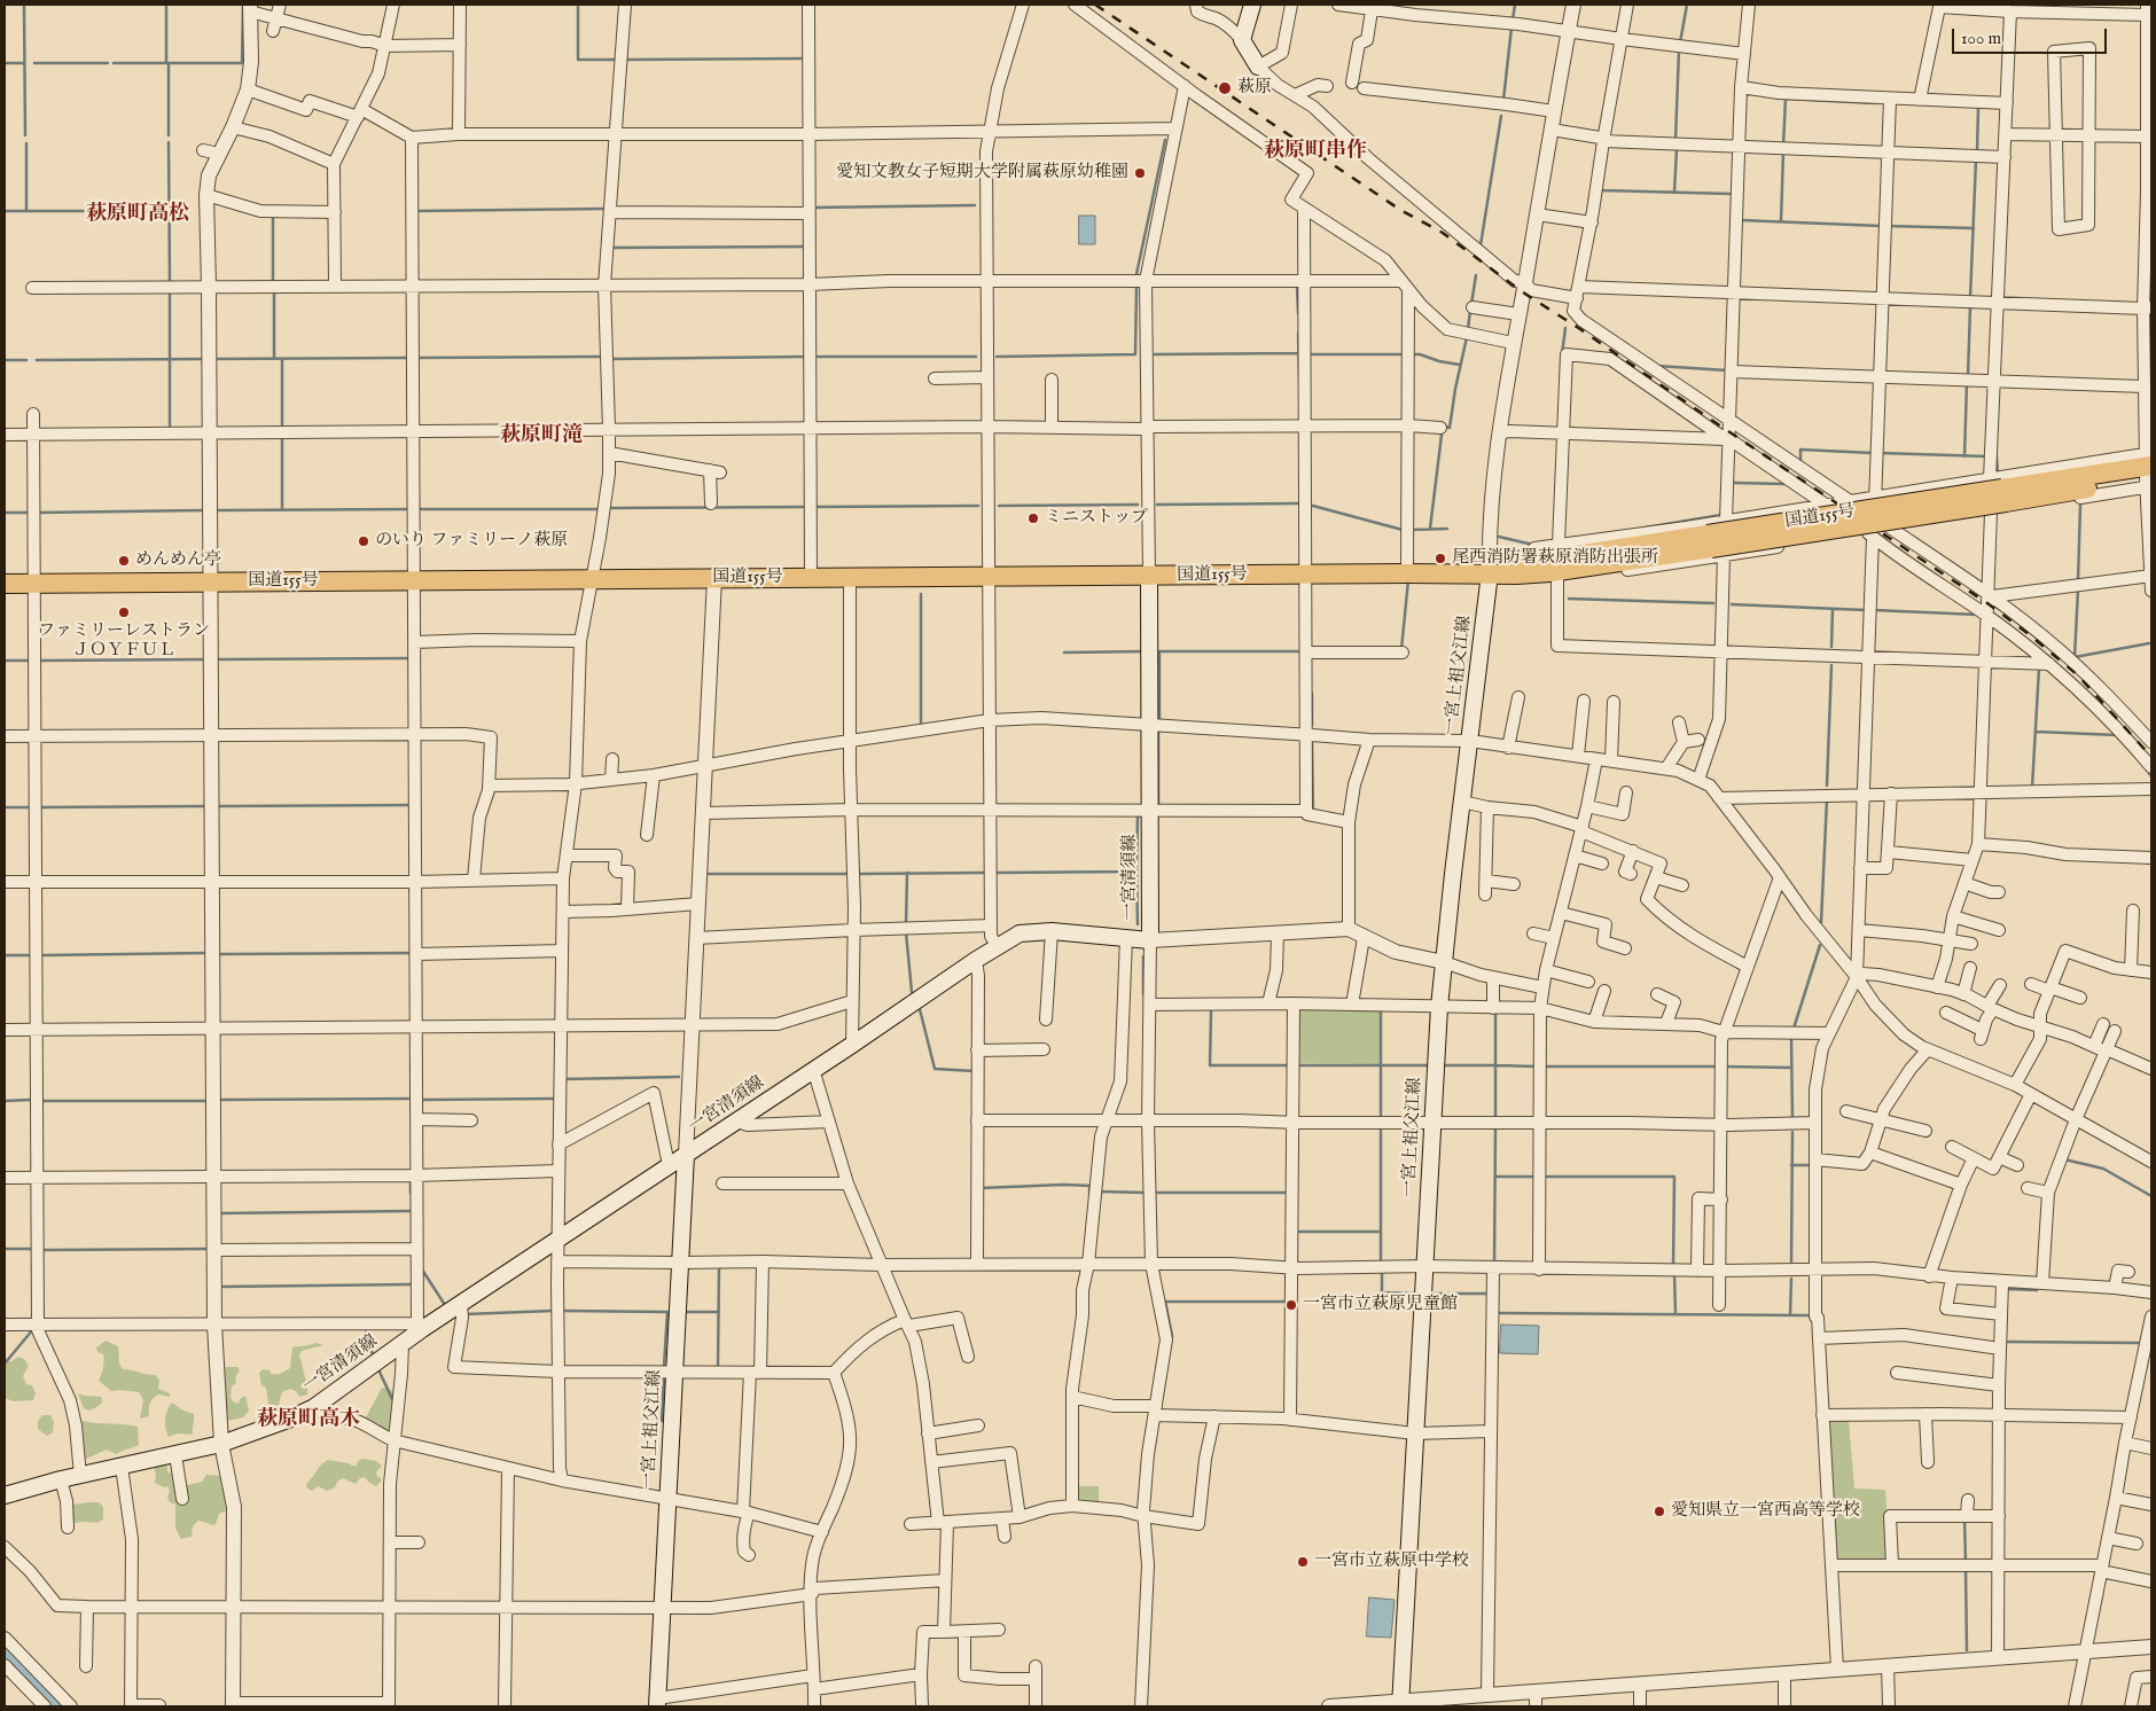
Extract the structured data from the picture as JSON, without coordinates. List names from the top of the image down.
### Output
{
  "streets": {
    "highway": ["国道155号"],
    "main road": ["一宮上祖父江線", "一宮清須線"]
  },
  "crossings": [
    ["国道155号", "一宮上祖父江線"],
    ["国道155号", "一宮清須線"],
    ["一宮上祖父江線", "一宮清須線"]
  ],
  "districts": [
    "萩原町串作",
    "萩原町高松",
    "萩原町滝",
    "萩原町高木"
  ],
  "places": [
    "萩原",
    "愛知文教女子短期大学附属萩原幼稚園",
    "ミニストップ",
    "のいり ファミリーノ萩原",
    "尾西消防署萩原消防出張所",
    "めんめん亭",
    "ファミリーレストラン ＪＯＹＦＵＬ",
    "一宮市立萩原児童館",
    "愛知県立一宮西高等学校",
    "一宮市立萩原中学校"
  ],
  "scale_bar": "100 m"
}
